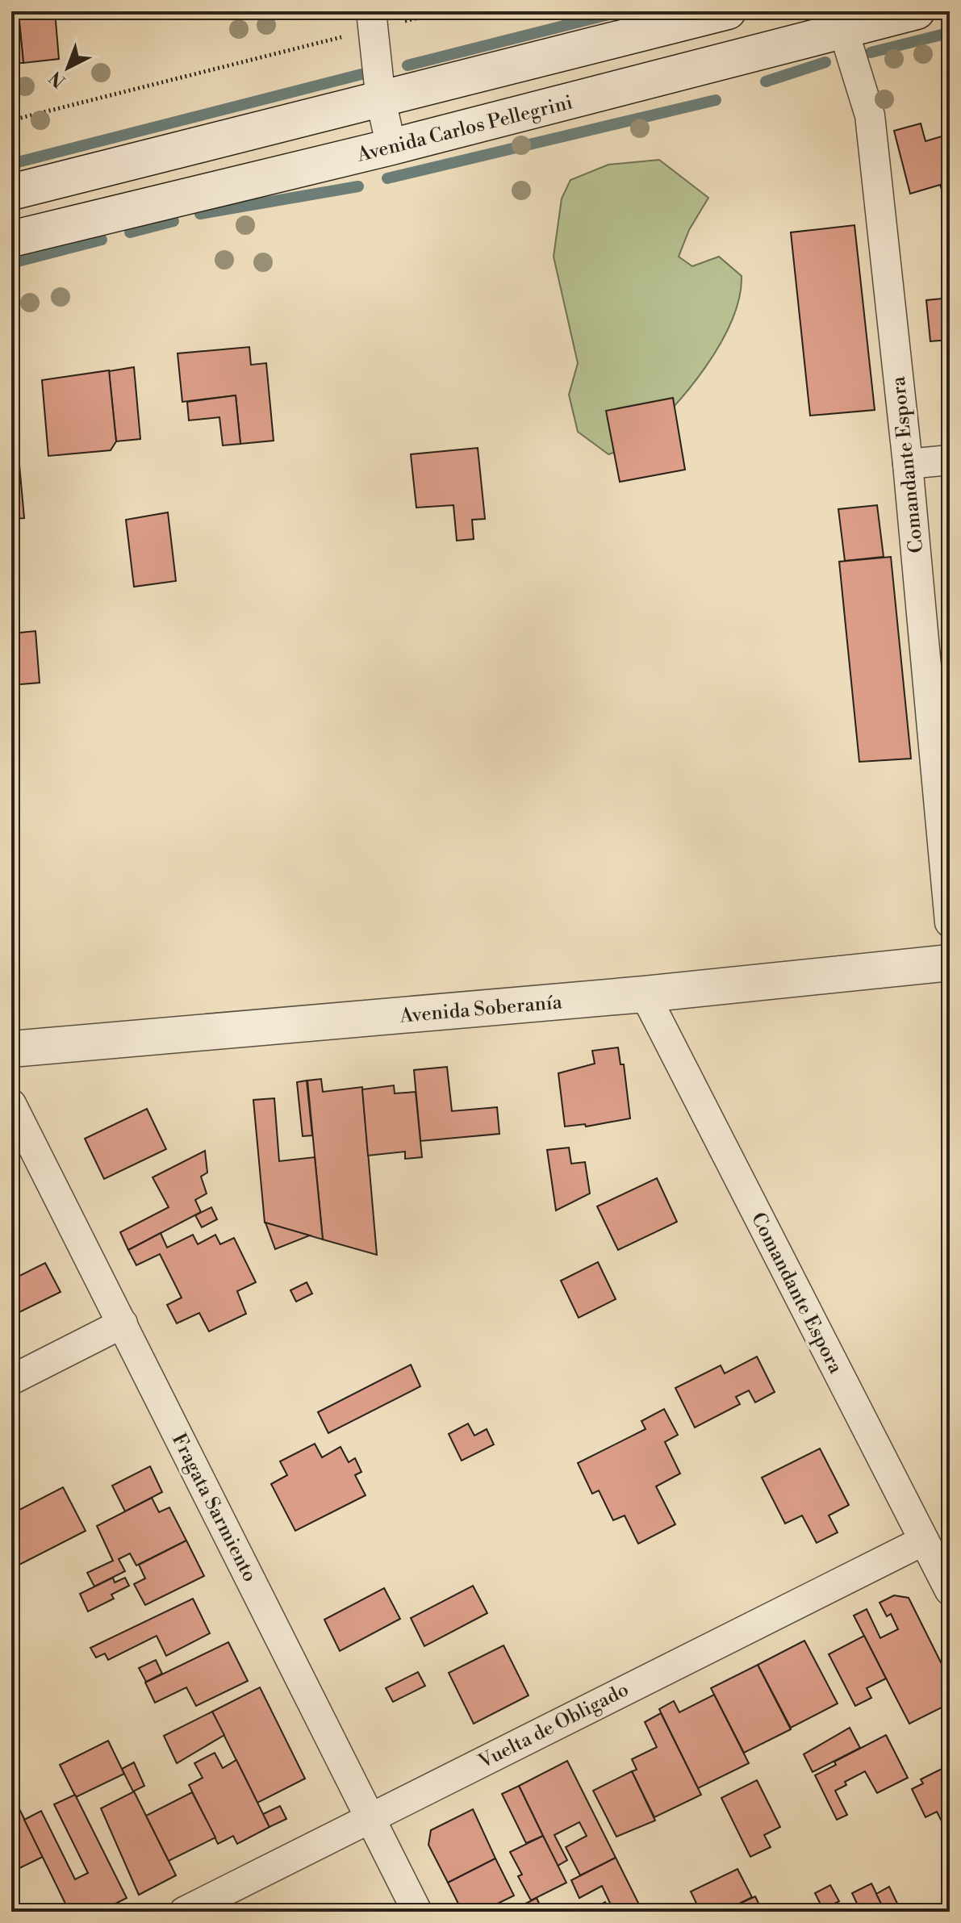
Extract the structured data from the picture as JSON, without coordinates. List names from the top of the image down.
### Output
{
  "streets": {
    "main road": ["Avenida Carlos Pellegrini", "Avenida Soberanía"],
    "street": ["Comandante Espora", "Fragata Sarmiento", "Vuelta de Obligado"]
  },
  "crossings": [
    ["Avenida Carlos Pellegrini", "Comandante Espora"],
    ["Comandante Espora", "Avenida Soberanía"],
    ["Comandante Espora", "Vuelta de Obligado"],
    ["Fragata Sarmiento", "Vuelta de Obligado"]
  ],
  "north": "bottom left"
}
